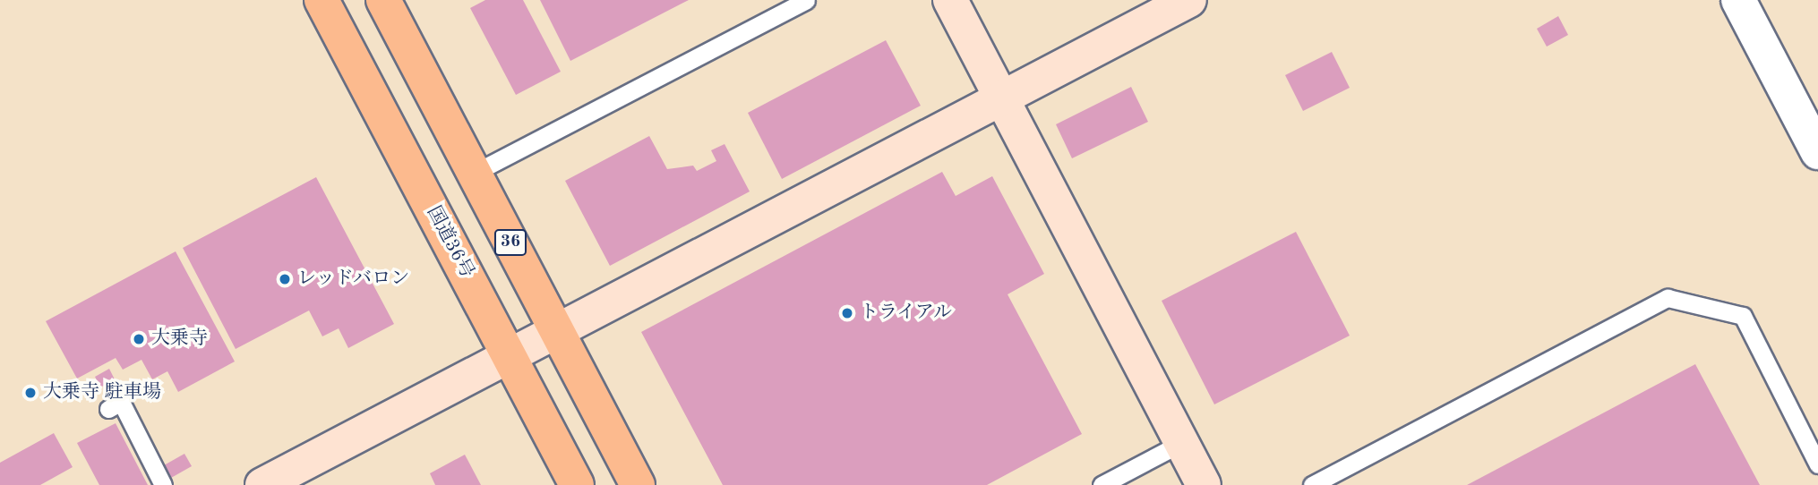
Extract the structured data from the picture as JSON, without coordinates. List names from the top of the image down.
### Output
{
  "streets": {
    "highway": ["国道36号", "36"]
  },
  "places": [
    "レッドバロン",
    "トライアル",
    "大乗寺",
    "大乗寺 駐車場"
  ]
}
